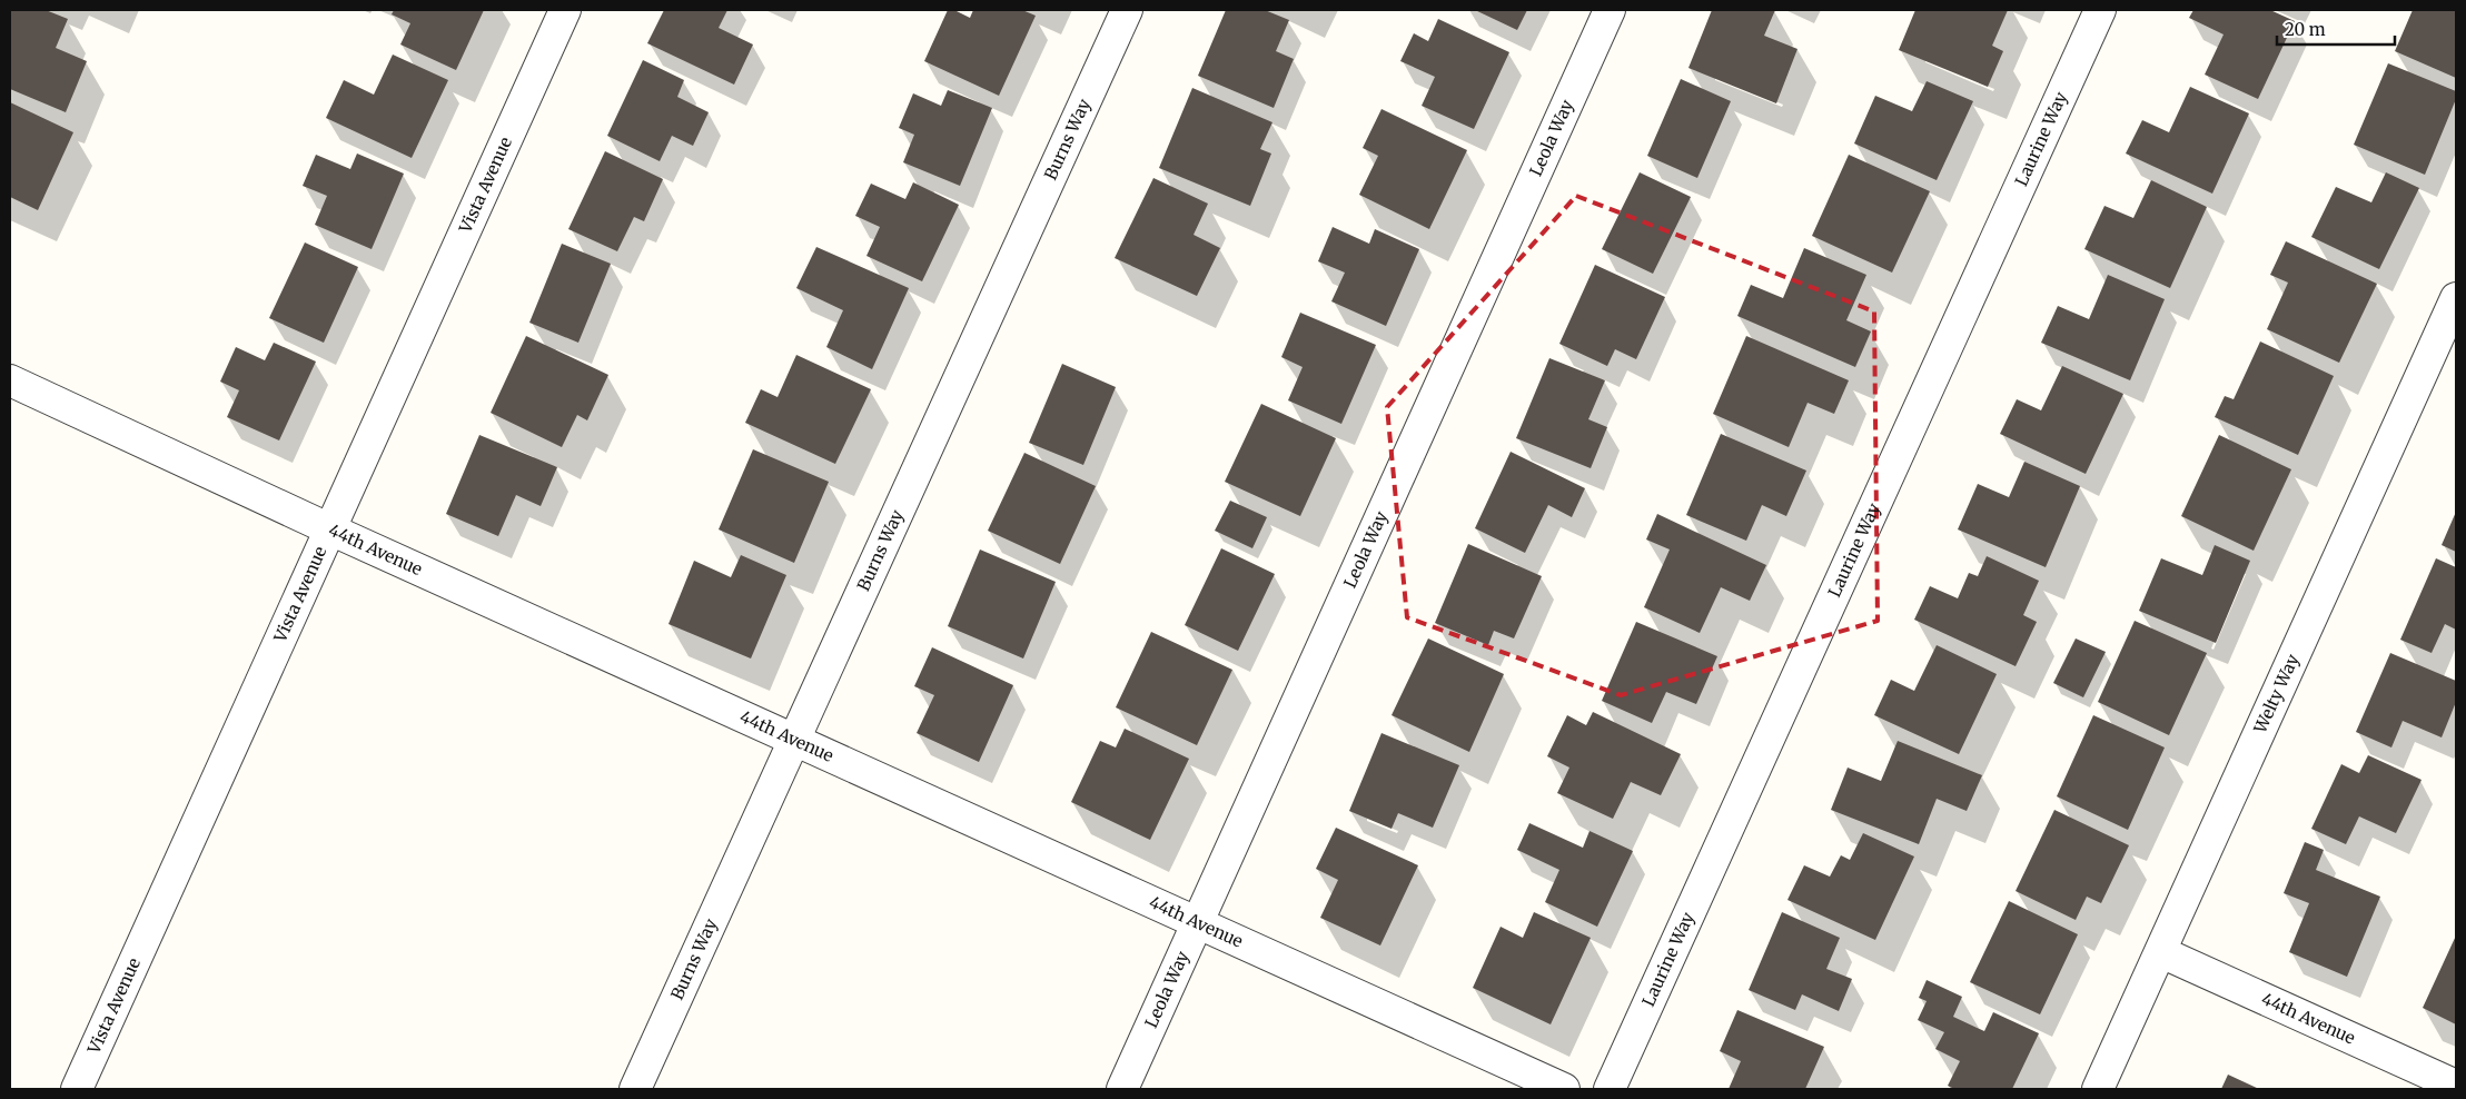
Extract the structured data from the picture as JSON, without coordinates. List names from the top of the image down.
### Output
{
  "streets": {
    "street": [
      "Burns Way",
      "Leola Way",
      "Laurine Way",
      "Vista Avenue",
      "44th Avenue",
      "Welty Way"
    ]
  },
  "crossings": [
    ["Burns Way", "44th Avenue"],
    ["Leola Way", "44th Avenue"],
    ["Vista Avenue", "44th Avenue"],
    ["44th Avenue", "Welty Way"]
  ],
  "scale_bar": "20 m"
}
